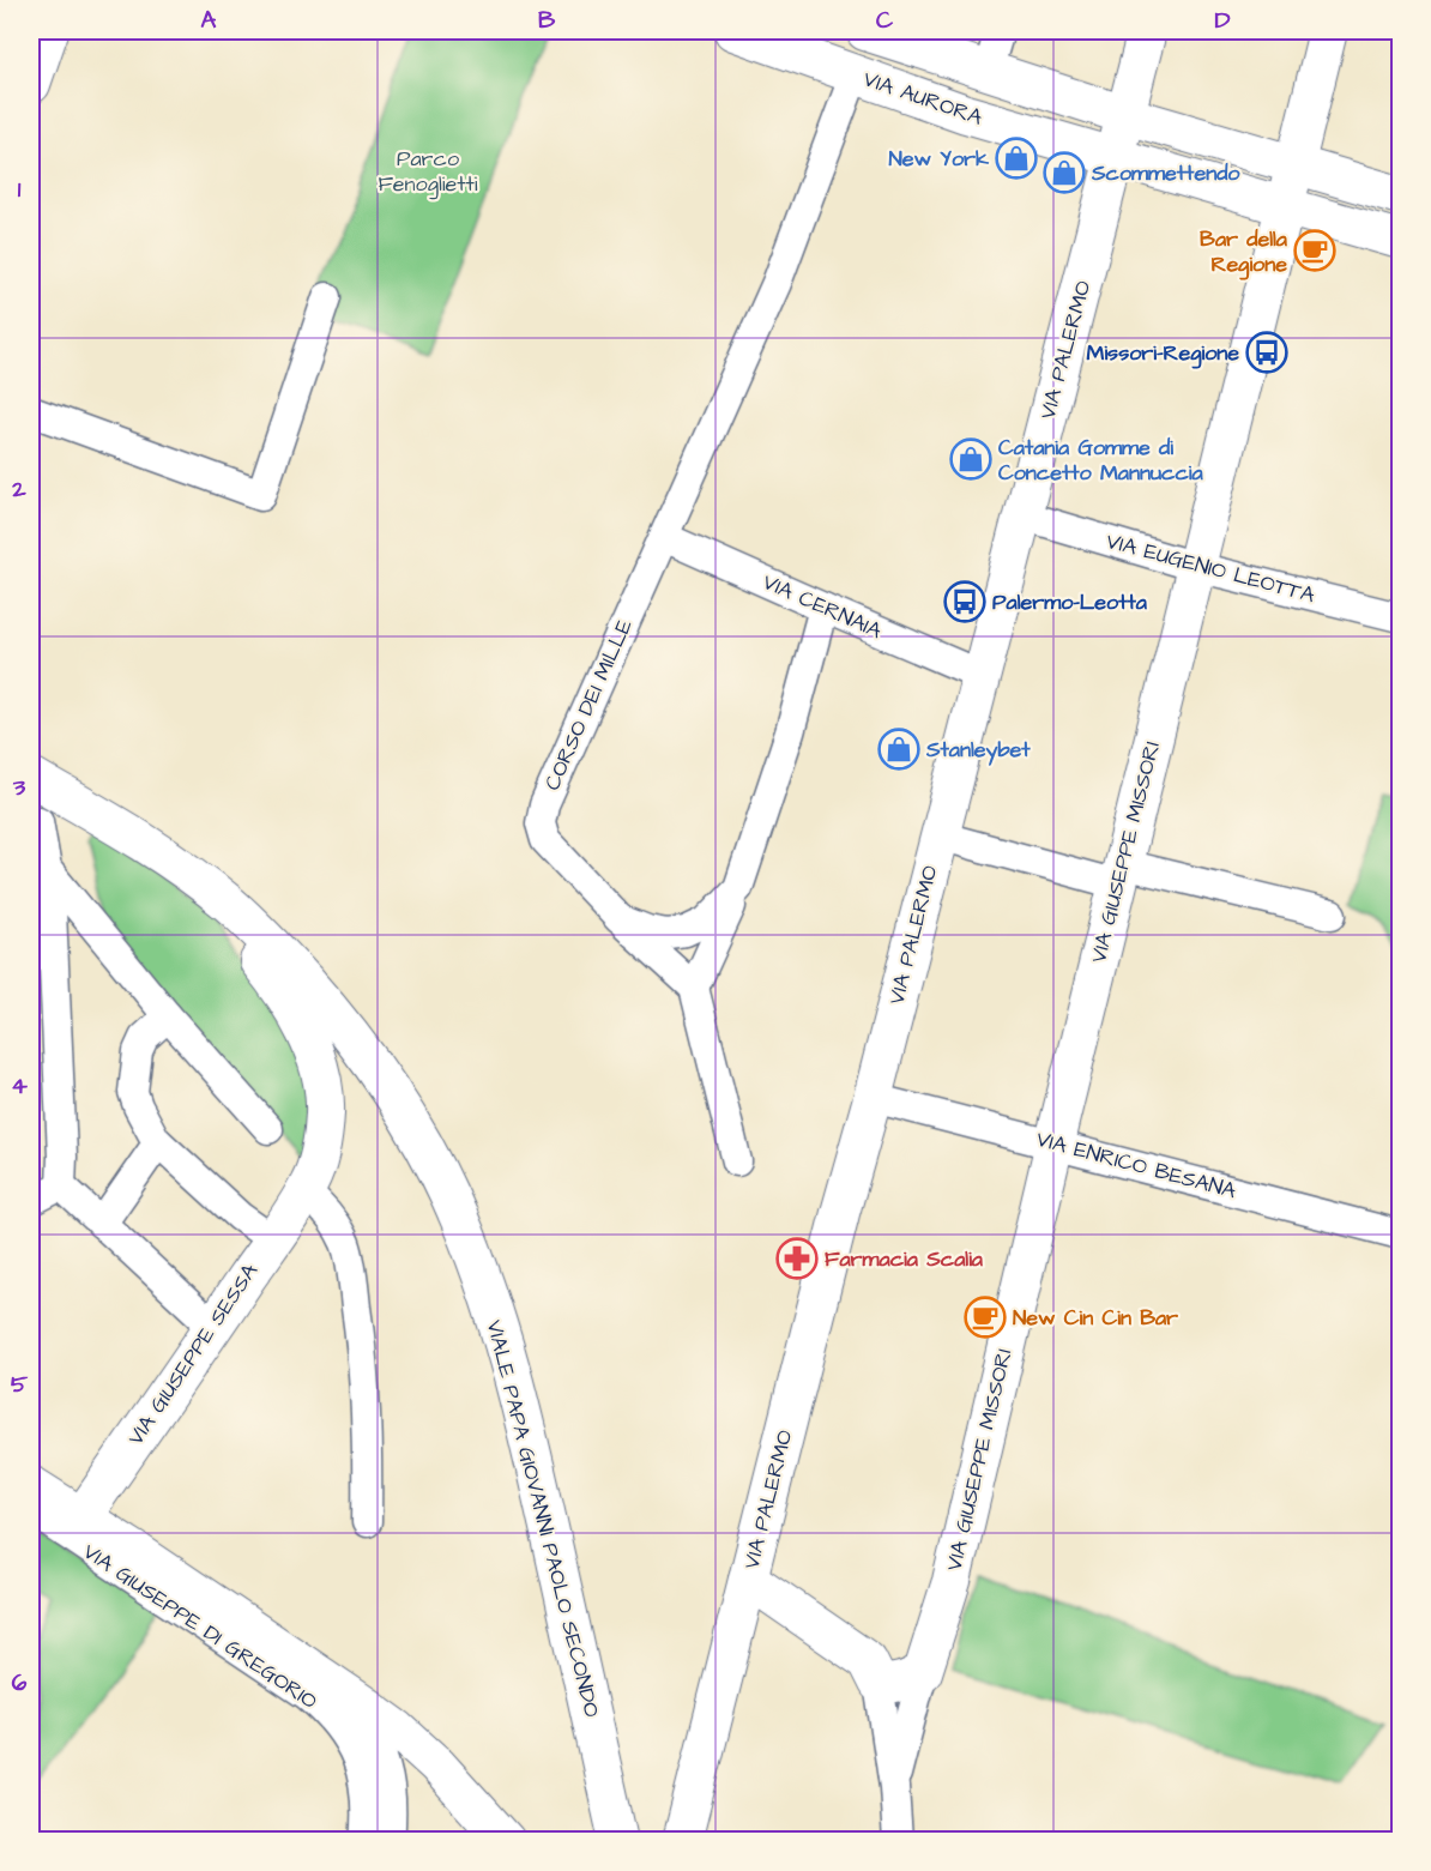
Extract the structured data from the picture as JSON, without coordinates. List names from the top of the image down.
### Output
{
  "streets": {
    "main road": [
      "VIA AURORA",
      "VIA PALERMO",
      "VIA GIUSEPPE MISSORI",
      "VIA GIUSEPPE SESSA",
      "VIALE PAPA GIOVANNI PAOLO SECONDO"
    ],
    "street": [
      "VIA EUGENIO LEOTTA",
      "VIA CERNAIA",
      "CORSO DEI MILLE",
      "VIA ENRICO BESANA",
      "VIA GIUSEPPE DI GREGORIO"
    ]
  },
  "crossings": [
    ["VIA AURORA", "VIA PALERMO"],
    ["VIA AURORA", "CORSO DEI MILLE"],
    ["VIA AURORA", "VIA GIUSEPPE MISSORI"],
    ["VIA PALERMO", "VIA EUGENIO LEOTTA"],
    ["VIA PALERMO", "VIA CERNAIA"],
    ["VIA PALERMO", "VIA ENRICO BESANA"],
    ["VIA EUGENIO LEOTTA", "VIA GIUSEPPE MISSORI"],
    ["VIA CERNAIA", "CORSO DEI MILLE"],
    ["VIA GIUSEPPE MISSORI", "VIA ENRICO BESANA"],
    ["VIA GIUSEPPE SESSA", "VIALE PAPA GIOVANNI PAOLO SECONDO"]
  ],
  "parks": ["Parco Fenoglietti"],
  "places": {
    "shop": [
      "New York",
      "Scommettendo",
      "Catania Gomme di Concetto Mannuccia",
      "Stanleybet"
    ],
    "cafe": ["Bar della Regione", "New Cin Cin Bar"],
    "bus stop": ["Missori-Regione", "Palermo-Leotta"],
    "pharmacy": ["Farmacia Scalia"]
  },
  "grid": {
    "columns": [
      "A",
      "B",
      "C",
      "D"
    ],
    "rows": [
      "1",
      "2",
      "3",
      "4",
      "5",
      "6"
    ]
  }
}
